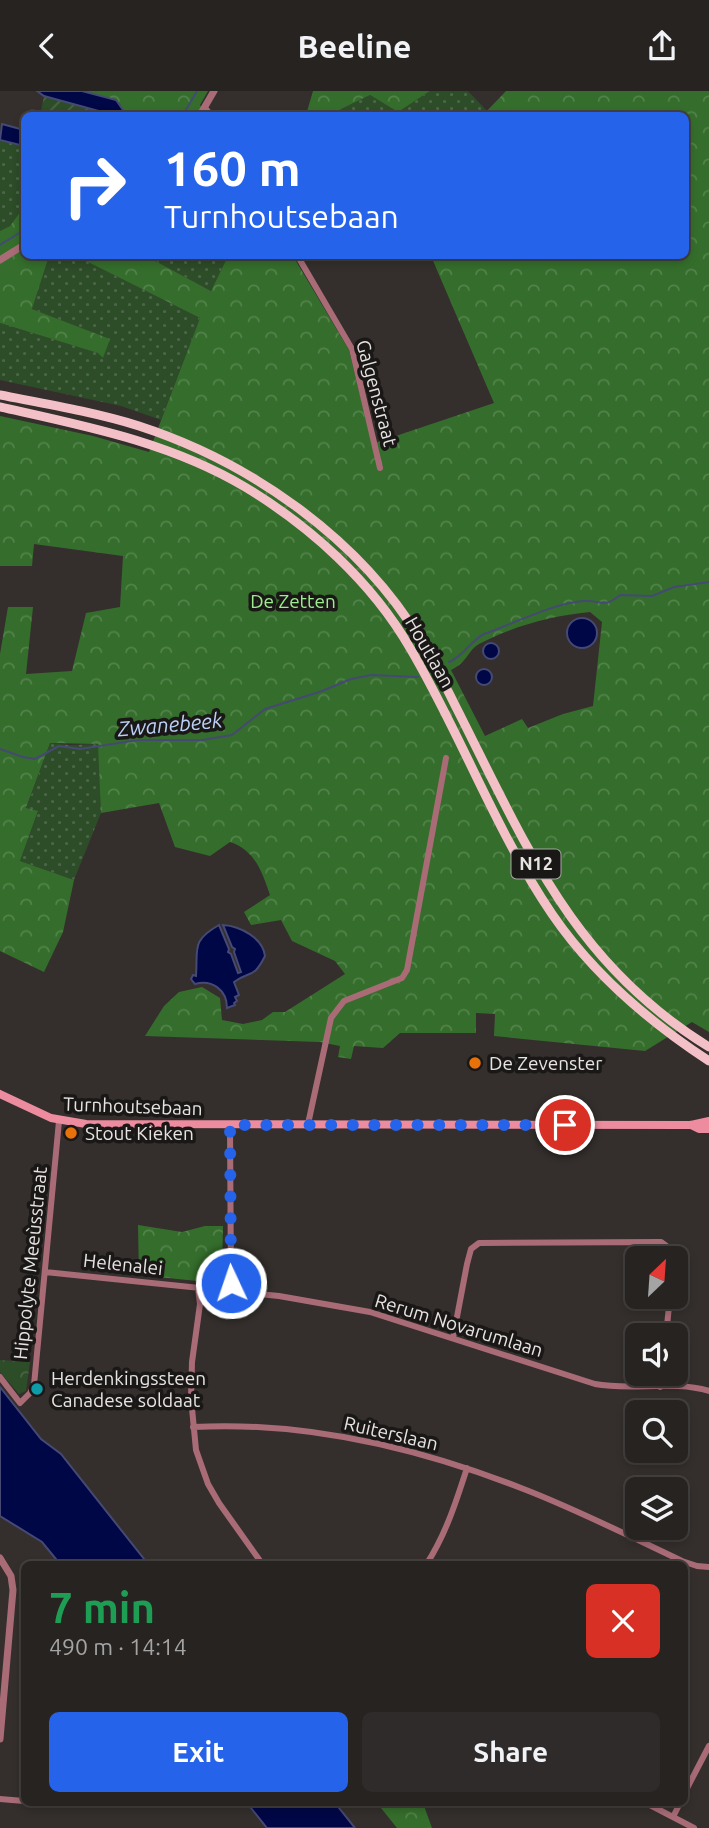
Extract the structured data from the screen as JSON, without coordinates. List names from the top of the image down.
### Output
{
  "streets": {
    "main road": ["Houtlaan", "N12", "Turnhoutsebaan"],
    "street": [
      "Galgenstraat",
      "Hippolyte Meeùsstraat",
      "Helenalei",
      "Rerum Novarumlaan",
      "Ruiterslaan"
    ]
  },
  "crossings": [
    ["Turnhoutsebaan", "Hippolyte Meeùsstraat"],
    ["Hippolyte Meeùsstraat", "Helenalei"],
    ["Helenalei", "Rerum Novarumlaan"]
  ],
  "water": ["Zwanebeek"],
  "parks": ["De Zetten"],
  "places": ["De Zevenster", "Stout Kieken", "Herdenkingssteen Canadese soldaat"],
  "north": "top right",
  "page": {
    "header": "Beeline",
    "turn": ["160 m", "Turnhoutsebaan"],
    "heading": ["7 min", "490 m · 14:14"],
    "buttons": ["Exit", "Share"]
  }
}
